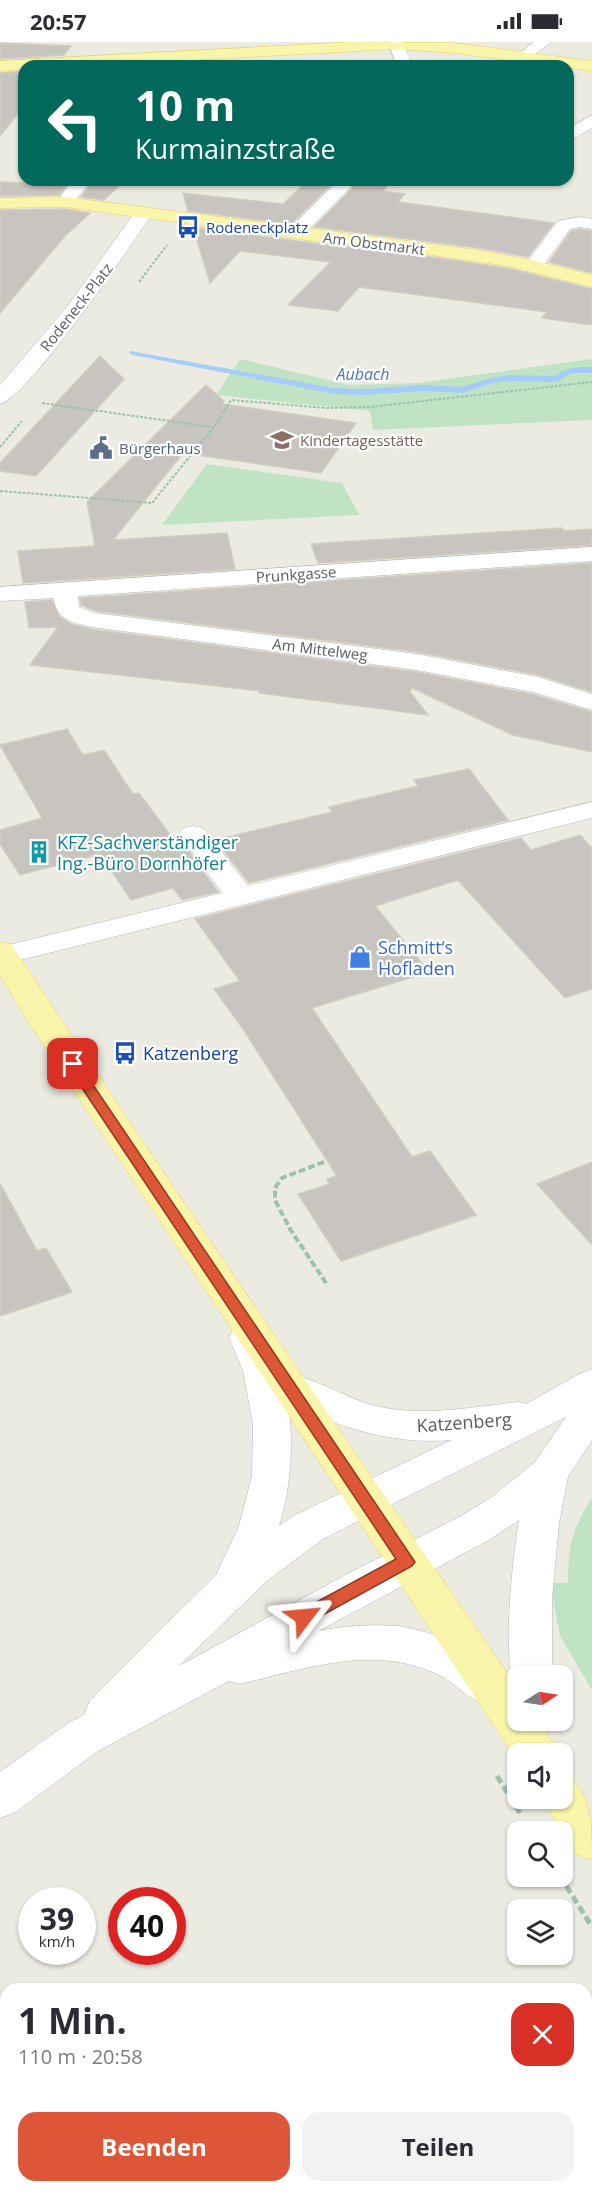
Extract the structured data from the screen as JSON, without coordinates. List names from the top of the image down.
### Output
{
  "streets": {
    "main road": ["Am Obstmarkt"],
    "street": [
      "Rodeneck-Platz",
      "Prunkgasse",
      "Am Mittelweg",
      "Katzenberg"
    ]
  },
  "crossings": [
    ["Am Obstmarkt", "Rodeneck-Platz"],
    ["Prunkgasse", "Am Mittelweg"]
  ],
  "water": ["Aubach"],
  "places": {
    "bus stop": ["Rodeneckplatz", "Katzenberg"],
    "school or university": ["Kindertagesstätte"],
    "public building": ["Bürgerhaus"],
    "building": ["KFZ-Sachverständiger Ing.-Büro Dornhöfer"],
    "shop": ["Schmitt‘s Hofladen"]
  },
  "north": "right",
  "page": {
    "status": "20:57",
    "turn": ["10 m", "Kurmainzstraße"],
    "speed": "39 km/h",
    "limit": "40",
    "heading": ["1 Min.", "110 m · 20:58"],
    "buttons": ["Beenden", "Teilen"]
  }
}
